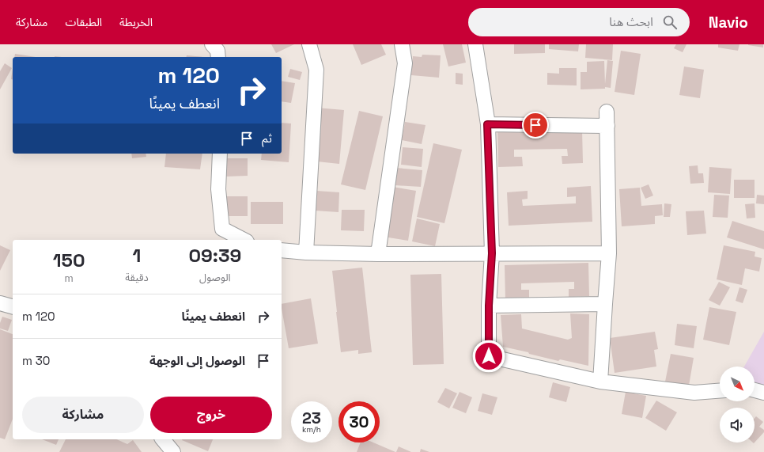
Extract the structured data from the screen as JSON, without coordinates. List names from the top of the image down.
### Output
{
  "north": "bottom right",
  "page": {
    "header": "Navio",
    "search": "ابحث هنا",
    "nav": ["الخريطة", "الطبقات", "مشاركة"],
    "turn": ["120 m", "انعطف يمينًا"],
    "then": "ثم",
    "eta": [
      "09:39",
      "الوصول",
      "1",
      "دقيقة",
      "150",
      "m"
    ],
    "list": [
      {
        "name": "انعطف يمينًا",
        "value": "120 m"
      },
      {
        "name": "الوصول إلى الوجهة",
        "value": "30 m"
      }
    ],
    "buttons": ["خروج", "مشاركة"],
    "speed": "23 km/h",
    "limit": "30"
  }
}
